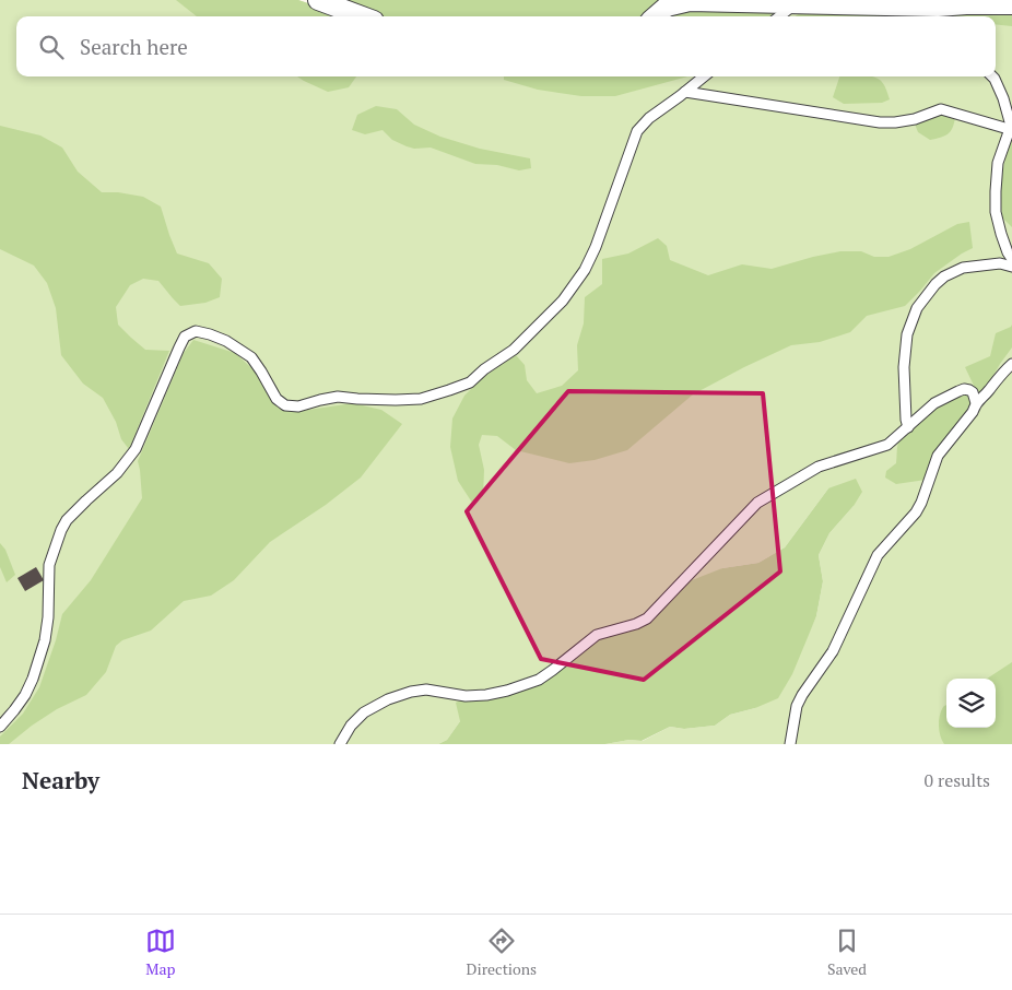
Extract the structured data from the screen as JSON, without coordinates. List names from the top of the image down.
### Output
{
  "page": {
    "search": "Search here",
    "heading": ["Nearby", "0 results"],
    "nav": ["Map", "Directions", "Saved"]
  }
}
